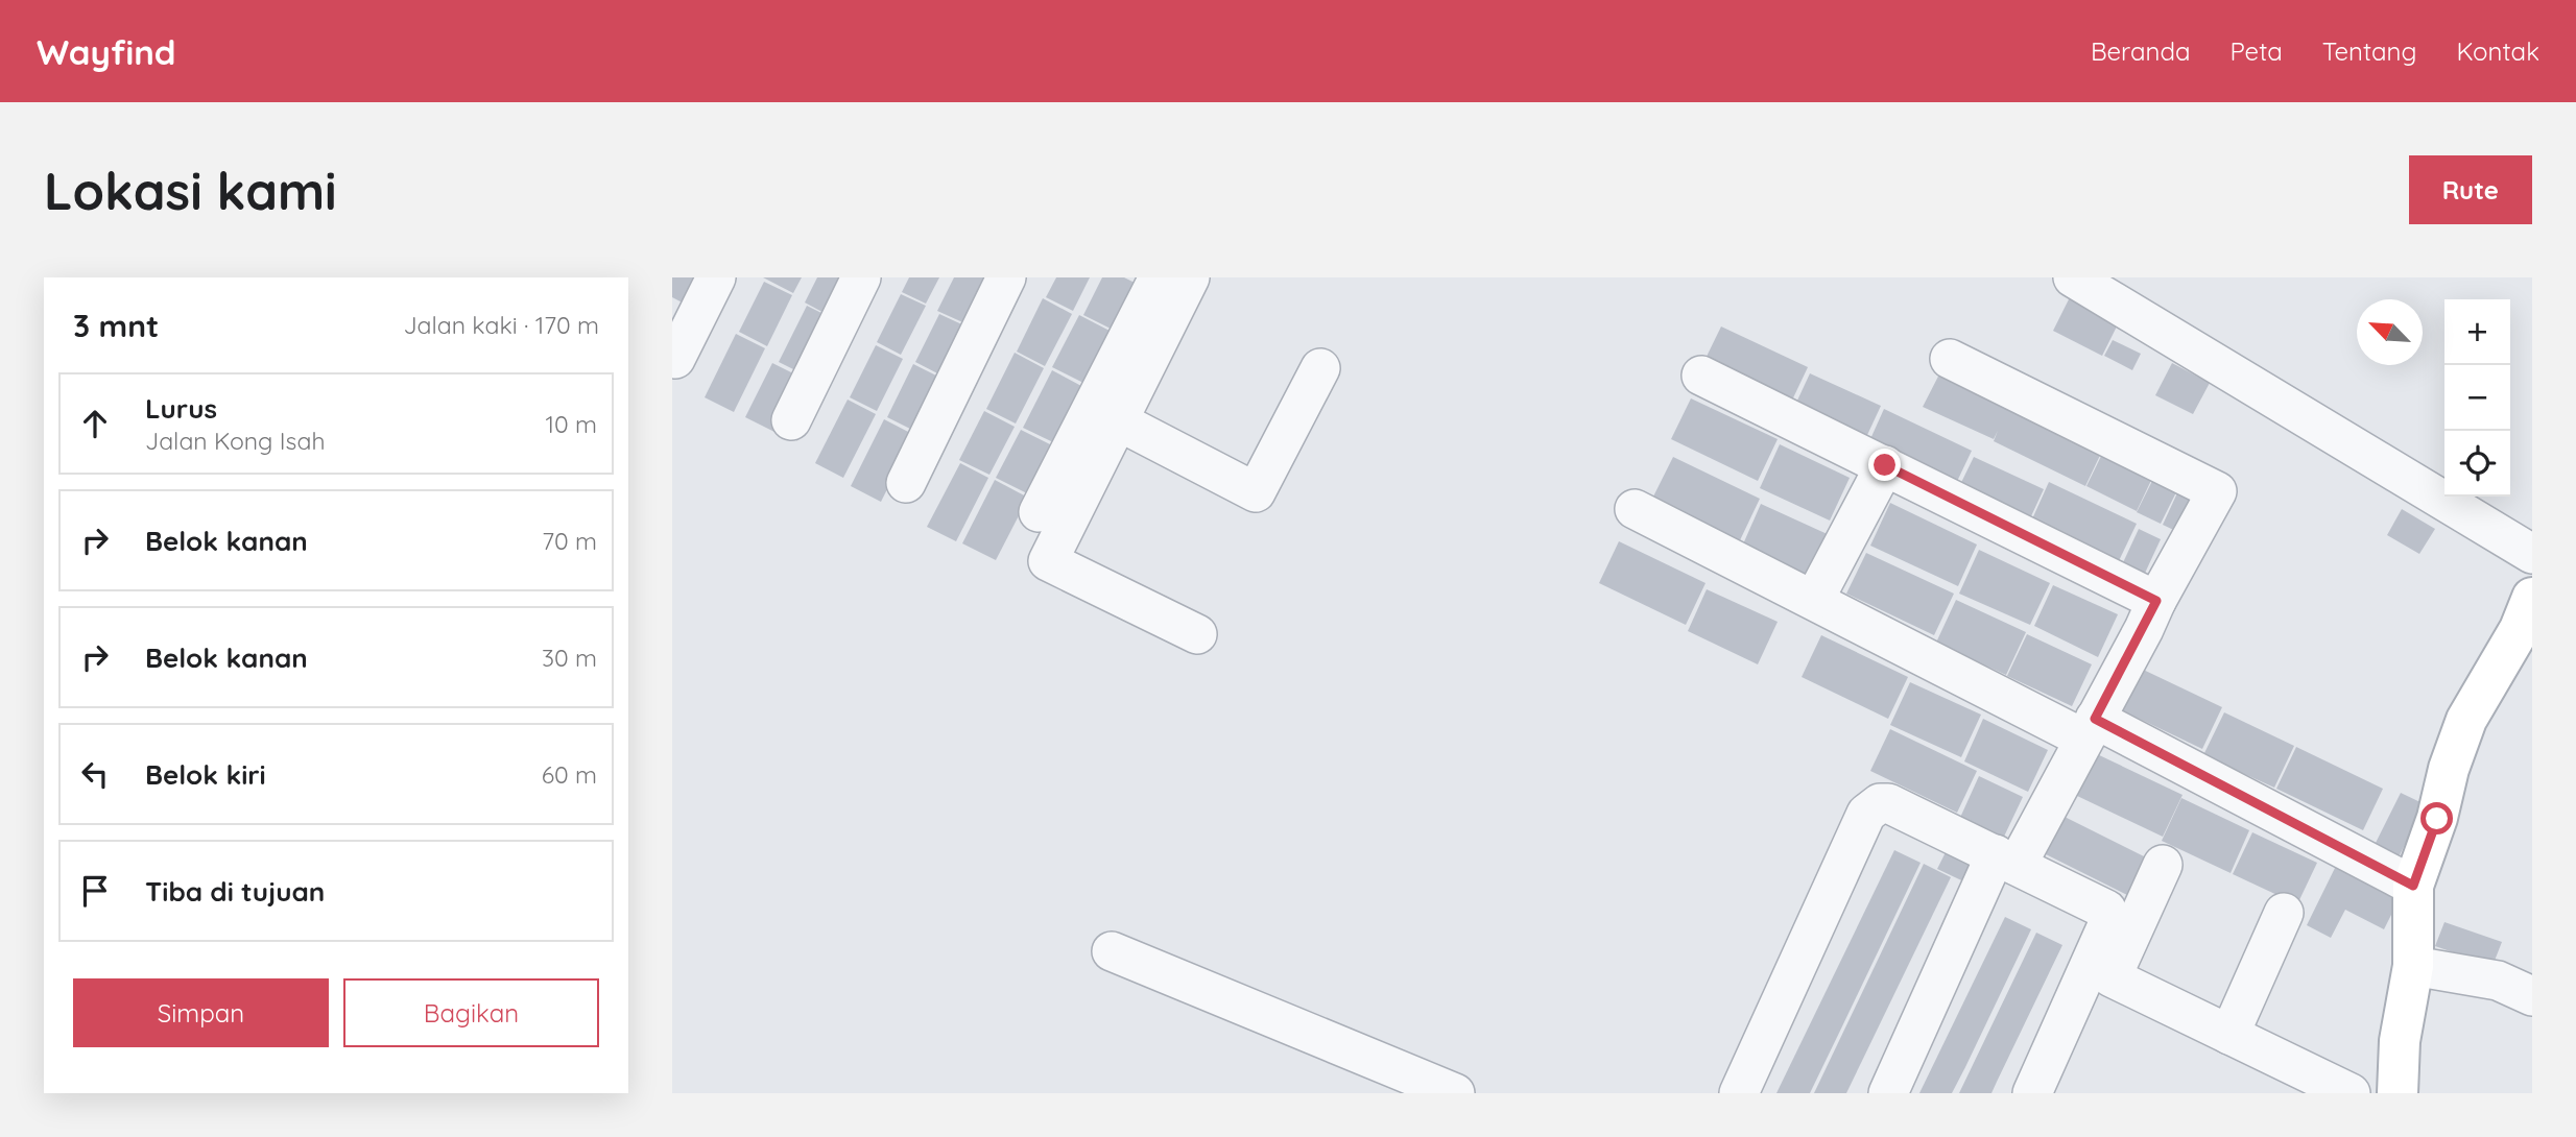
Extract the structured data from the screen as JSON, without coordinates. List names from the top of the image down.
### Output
{
  "north": "top left",
  "page": {
    "header": "Wayfind",
    "nav": [
      "Beranda",
      "Peta",
      "Tentang",
      "Kontak"
    ],
    "buttons": [
      "Rute",
      ["Simpan", "Bagikan"]
    ],
    "title": "Lokasi kami",
    "heading": ["3 mnt", "Jalan kaki · 170 m"],
    "map_buttons": ["+", "−"],
    "list": [
      ["Lurus", "Jalan Kong Isah", "10 m"],
      ["Belok kanan", "70 m"],
      ["Belok kanan", "30 m"],
      ["Belok kiri", "60 m"],
      "Tiba di tujuan"
    ]
  }
}
